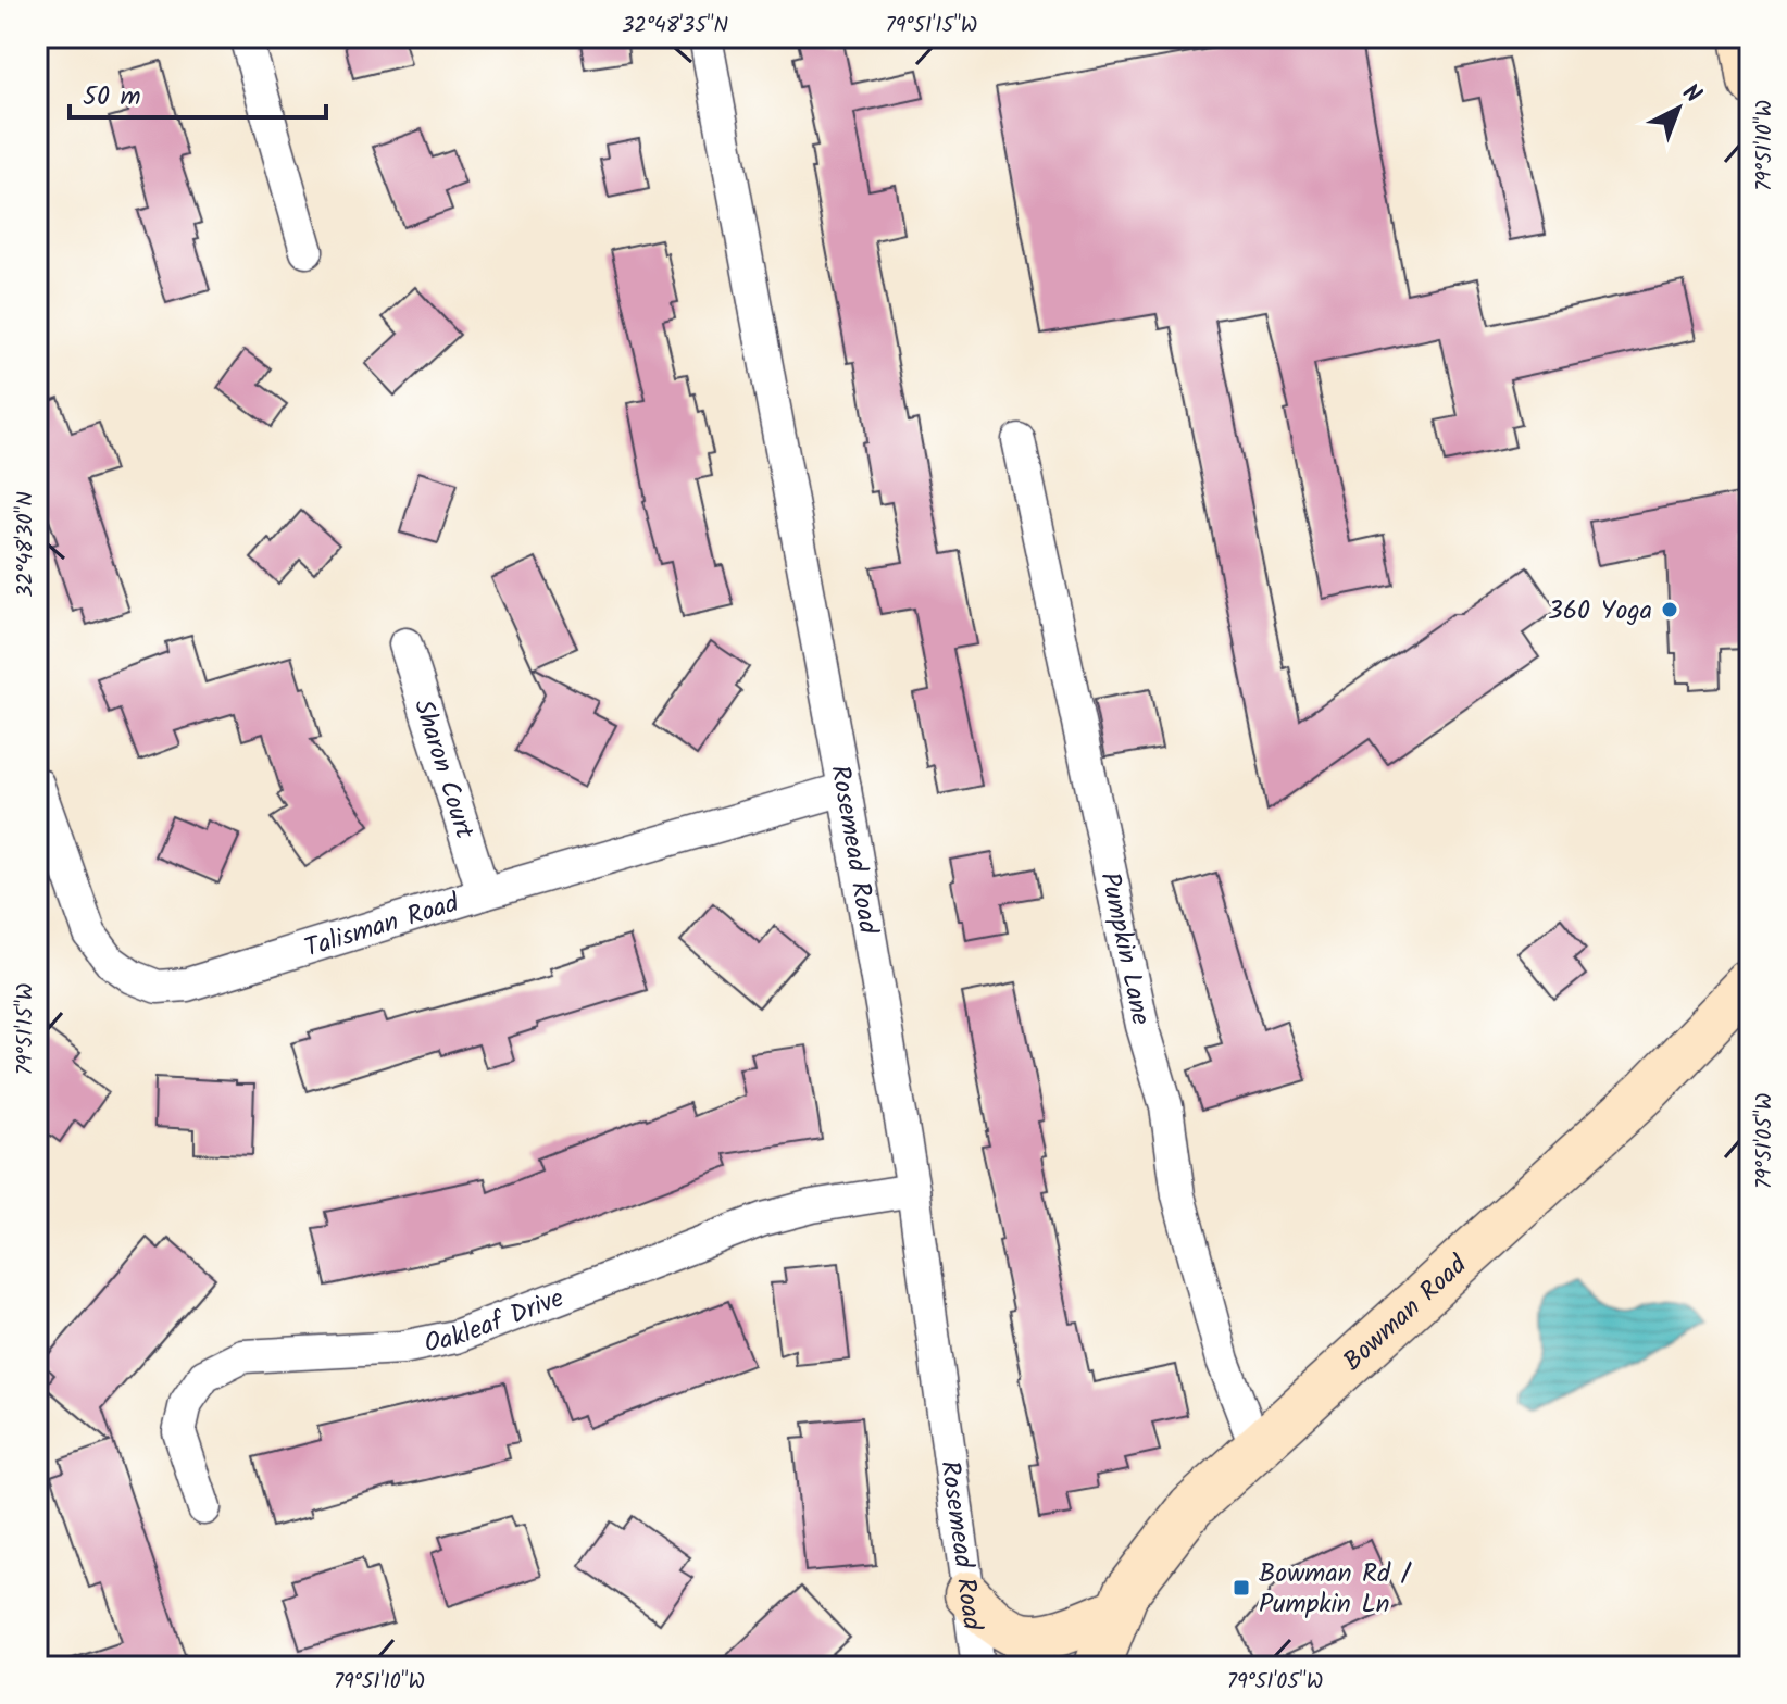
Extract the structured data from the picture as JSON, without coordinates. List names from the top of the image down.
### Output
{
  "streets": {
    "main road": ["Bowman Road"],
    "street": [
      "Sharon Court",
      "Rosemead Road",
      "Talisman Road",
      "Pumpkin Lane",
      "Oakleaf Drive"
    ]
  },
  "crossings": [
    ["Sharon Court", "Talisman Road"],
    ["Rosemead Road", "Talisman Road"],
    ["Rosemead Road", "Oakleaf Drive"],
    ["Pumpkin Lane", "Bowman Road"]
  ],
  "places": {
    "other": ["360 Yoga"],
    "transit": ["Bowman Rd / Pumpkin Ln"]
  },
  "scale_bar": "50 m",
  "north": "top right",
  "coordinates": [
    "32°48'35\"N",
    "79°51'15\"W",
    "79°51'10\"W",
    "32°48'30\"N",
    "79°51'05\"W"
  ]
}
